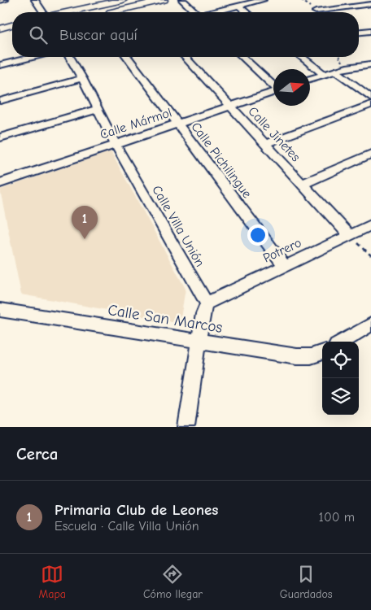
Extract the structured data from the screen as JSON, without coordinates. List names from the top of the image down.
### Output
{
  "streets": {
    "street": [
      "Calle Mármol",
      "Calle Jinetes",
      "Calle Pichilingue",
      "Calle Villa Unión",
      "Potrero",
      "Calle San Marcos"
    ]
  },
  "crossings": [
    ["Calle Mármol", "Calle Jinetes"],
    ["Calle Mármol", "Calle Pichilingue"],
    ["Calle Mármol", "Calle Villa Unión"],
    ["Calle Jinetes", "Potrero"],
    ["Calle Pichilingue", "Potrero"],
    ["Calle Villa Unión", "Potrero"]
  ],
  "north": "right",
  "page": {
    "search": "Buscar aquí",
    "pins": "1",
    "heading": "Cerca",
    "list": [
      {
        "mark": "1",
        "name": "Primaria Club de Leones",
        "note": "Escuela · Calle Villa Unión",
        "value": "100 m"
      }
    ],
    "nav": ["Mapa", "Cómo llegar", "Guardados"]
  }
}
